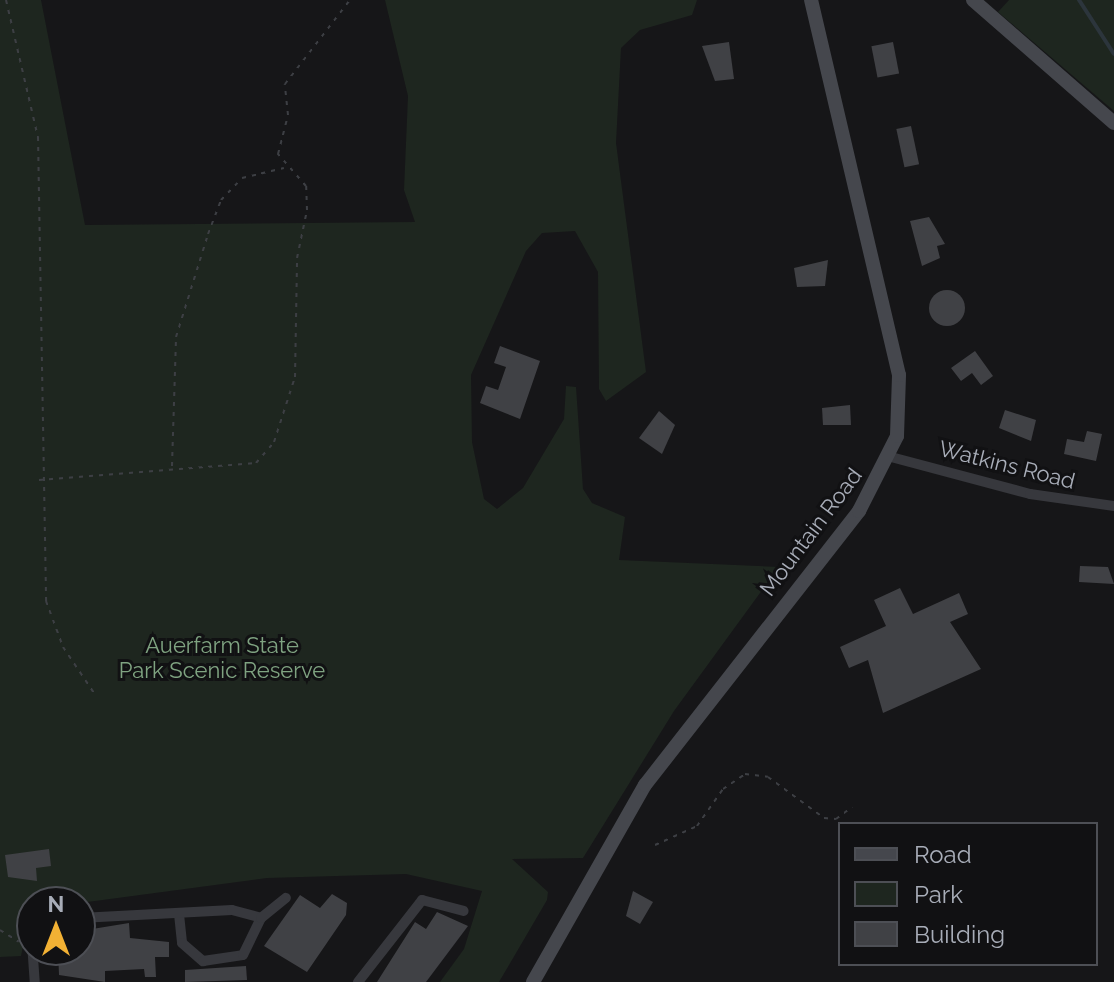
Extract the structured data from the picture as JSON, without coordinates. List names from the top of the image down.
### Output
{
  "streets": {
    "main road": ["Mountain Road"],
    "street": ["Watkins Road"]
  },
  "crossings": [
    ["Watkins Road", "Mountain Road"]
  ],
  "parks": ["Auerfarm State Park Scenic Reserve"],
  "legend": ["Road", "Park", "Building"],
  "north": "top"
}
